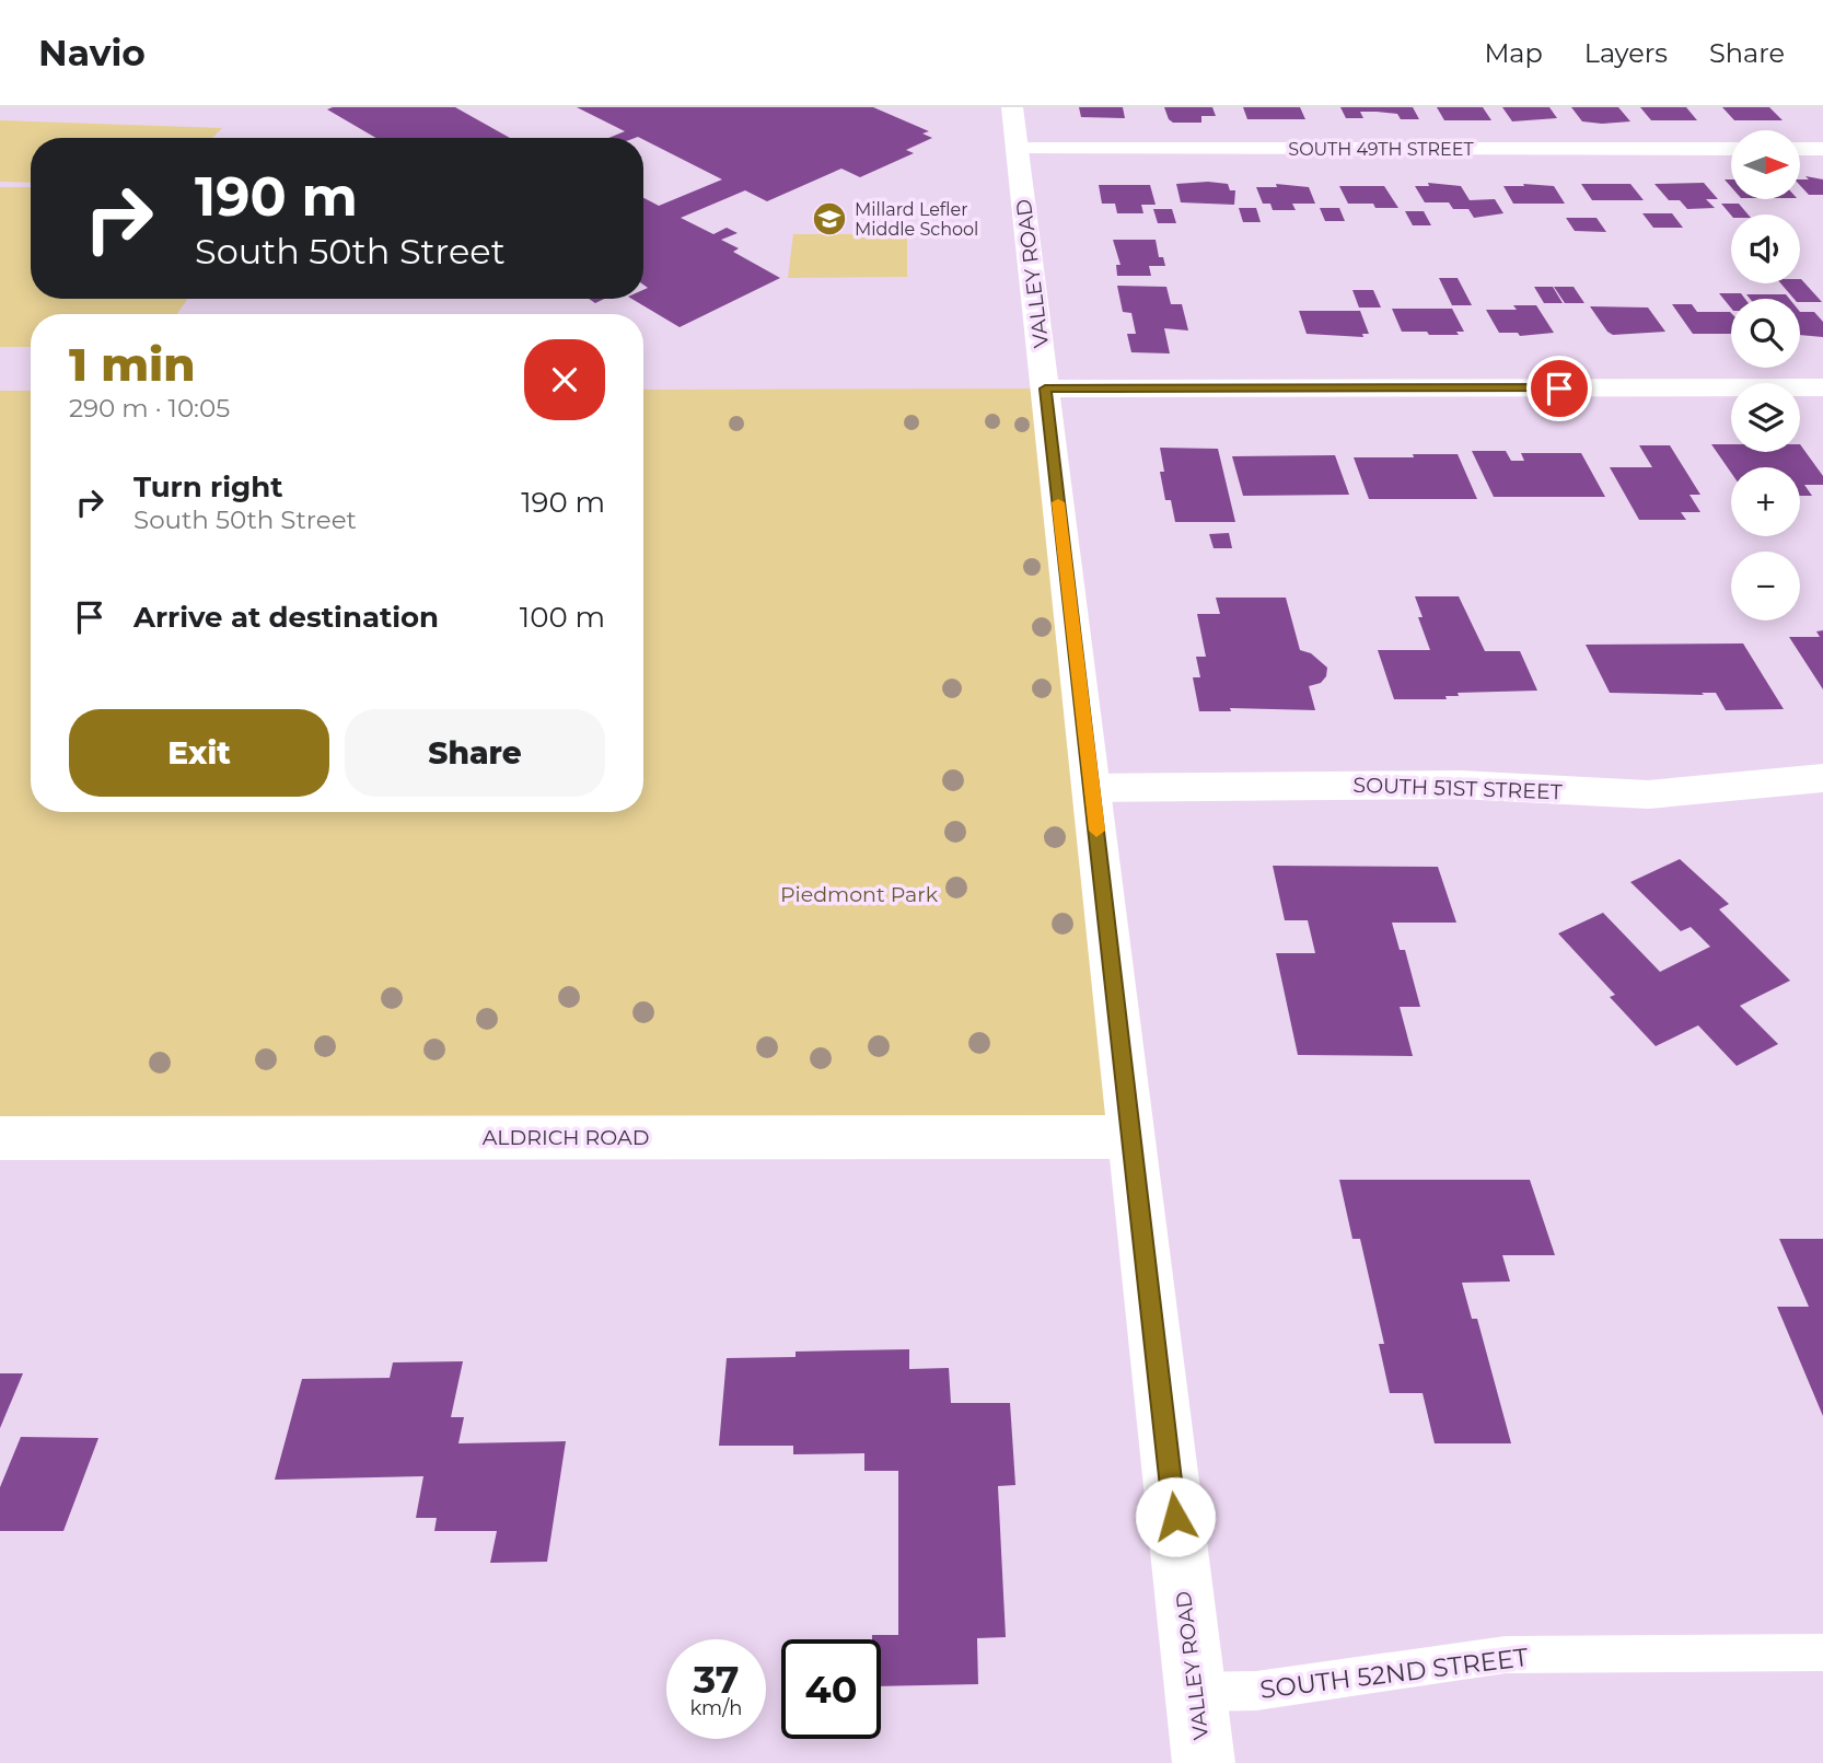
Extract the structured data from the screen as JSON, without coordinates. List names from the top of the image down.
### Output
{
  "streets": {
    "street": [
      "SOUTH 49TH STREET",
      "VALLEY ROAD",
      "SOUTH 51ST STREET",
      "ALDRICH ROAD"
    ],
    "lane": ["SOUTH 52ND STREET"]
  },
  "crossings": [
    ["SOUTH 49TH STREET", "VALLEY ROAD"],
    ["VALLEY ROAD", "SOUTH 51ST STREET"],
    ["VALLEY ROAD", "ALDRICH ROAD"],
    ["VALLEY ROAD", "SOUTH 52ND STREET"]
  ],
  "parks": ["Piedmont Park"],
  "places": {
    "school or university": ["Millard Lefler Middle School"]
  },
  "north": "right",
  "page": {
    "header": "Navio",
    "nav": ["Map", "Layers", "Share"],
    "map_buttons": ["+", "−"],
    "turn": ["190 m", "South 50th Street"],
    "heading": ["1 min", "290 m · 10:05"],
    "list": [
      {
        "name": "Turn right",
        "note": "South 50th Street",
        "value": "190 m"
      },
      {
        "name": "Arrive at destination",
        "value": "100 m"
      }
    ],
    "buttons": ["Exit", "Share"],
    "speed": "37 km/h",
    "limit": "40"
  }
}
